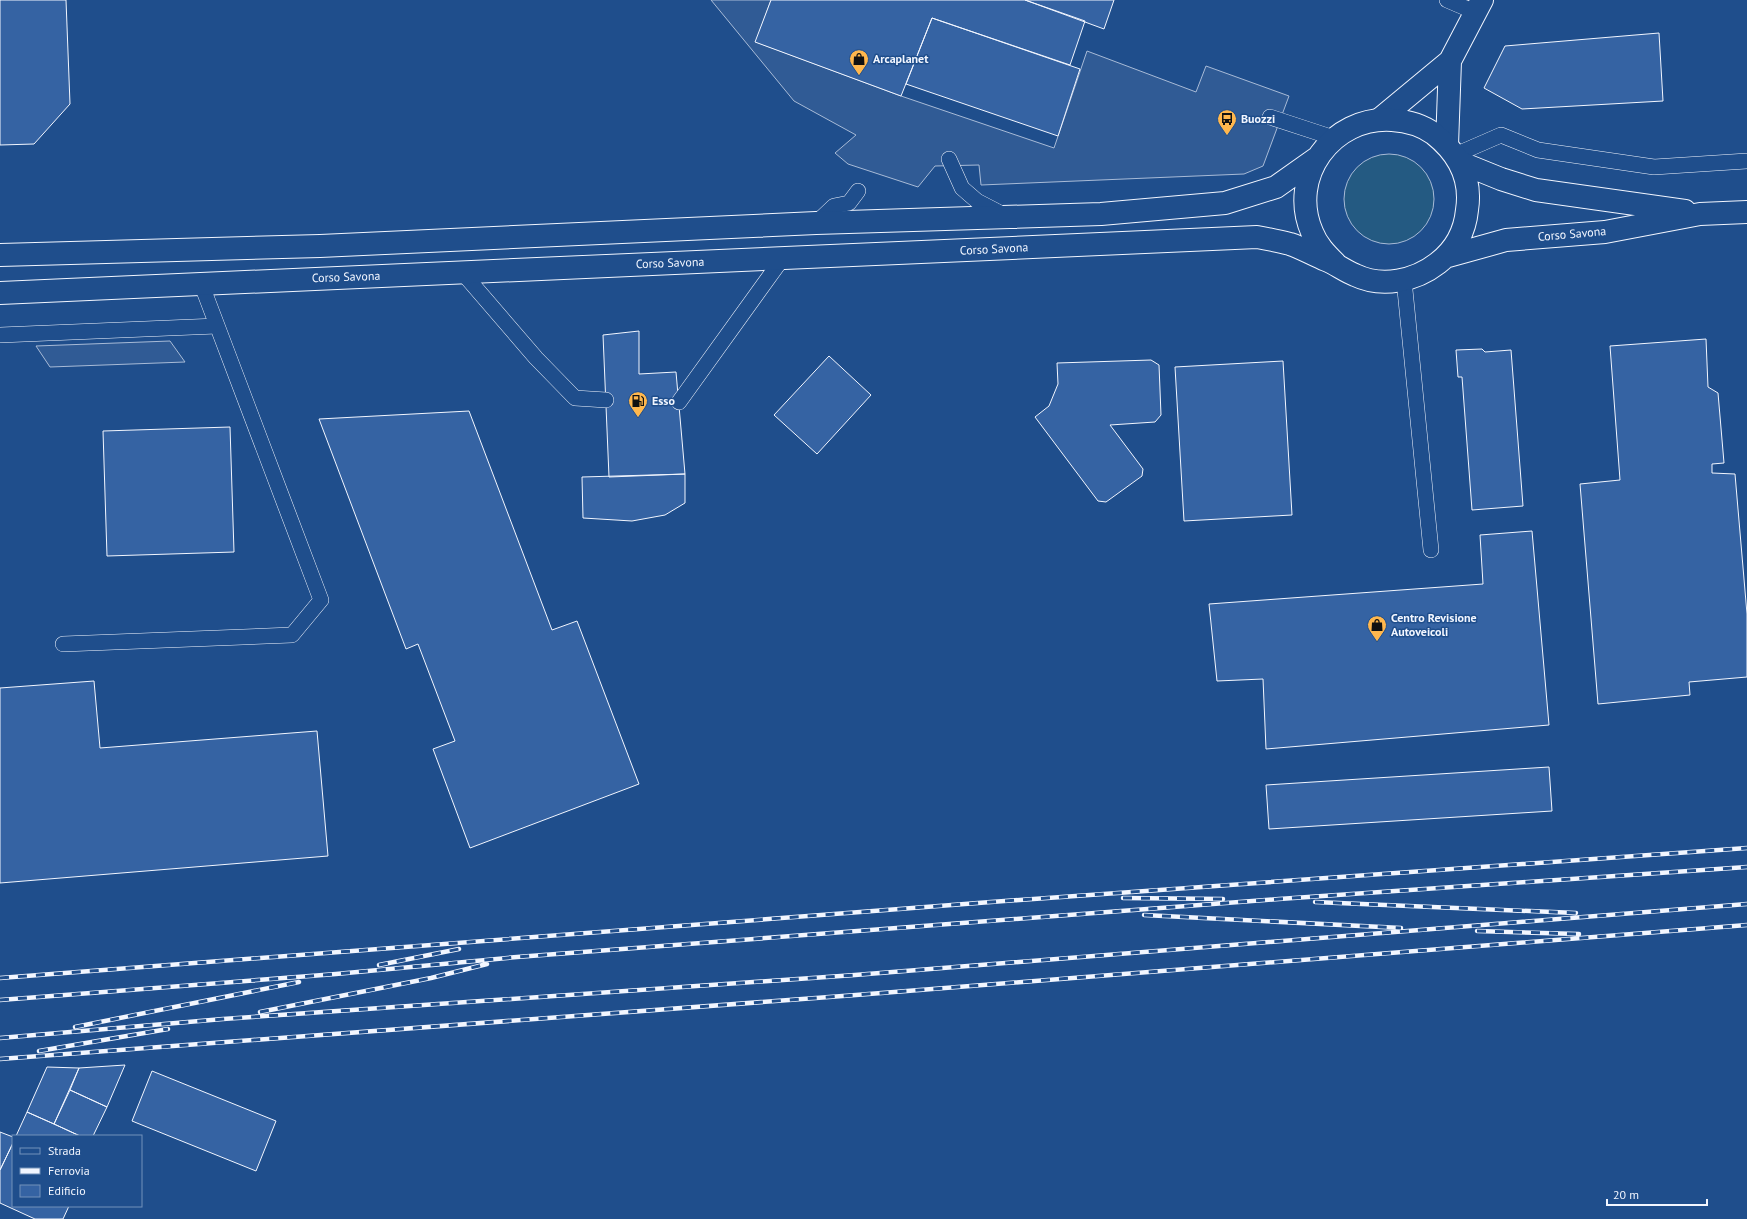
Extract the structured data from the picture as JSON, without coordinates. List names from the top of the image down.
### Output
{
  "streets": {
    "main road": ["Corso Savona"]
  },
  "places": {
    "shop": ["Arcaplanet", "Centro Revisione Autoveicoli"],
    "bus stop": ["Buozzi"],
    "fuel station": ["Esso"]
  },
  "legend": ["Strada", "Ferrovia", "Edificio"],
  "scale_bar": "20 m"
}
